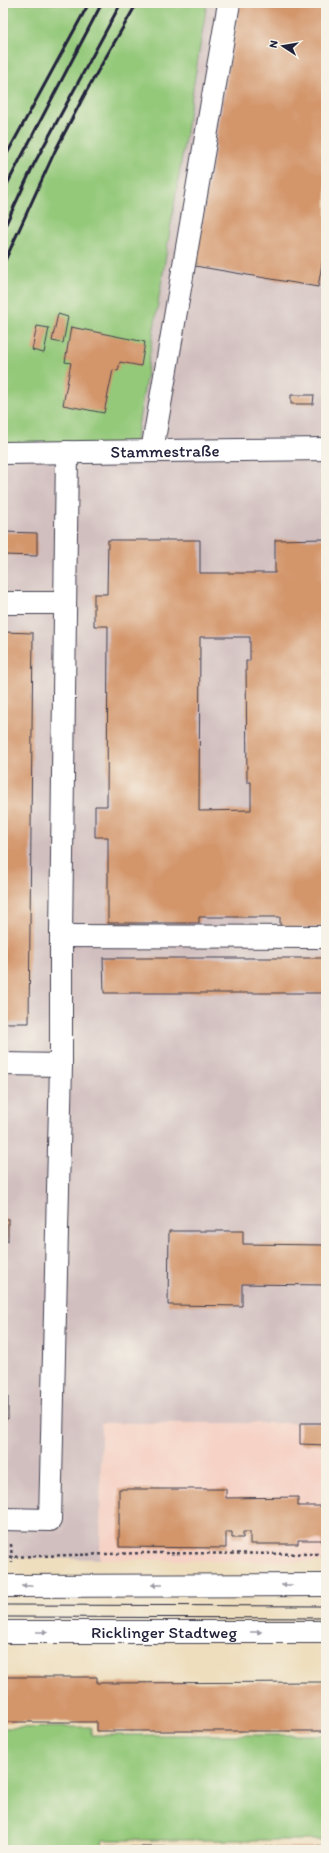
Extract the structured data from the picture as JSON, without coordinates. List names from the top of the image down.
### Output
{
  "streets": {
    "street": ["Stammestraße", "Ricklinger Stadtweg"]
  },
  "north": "left"
}
